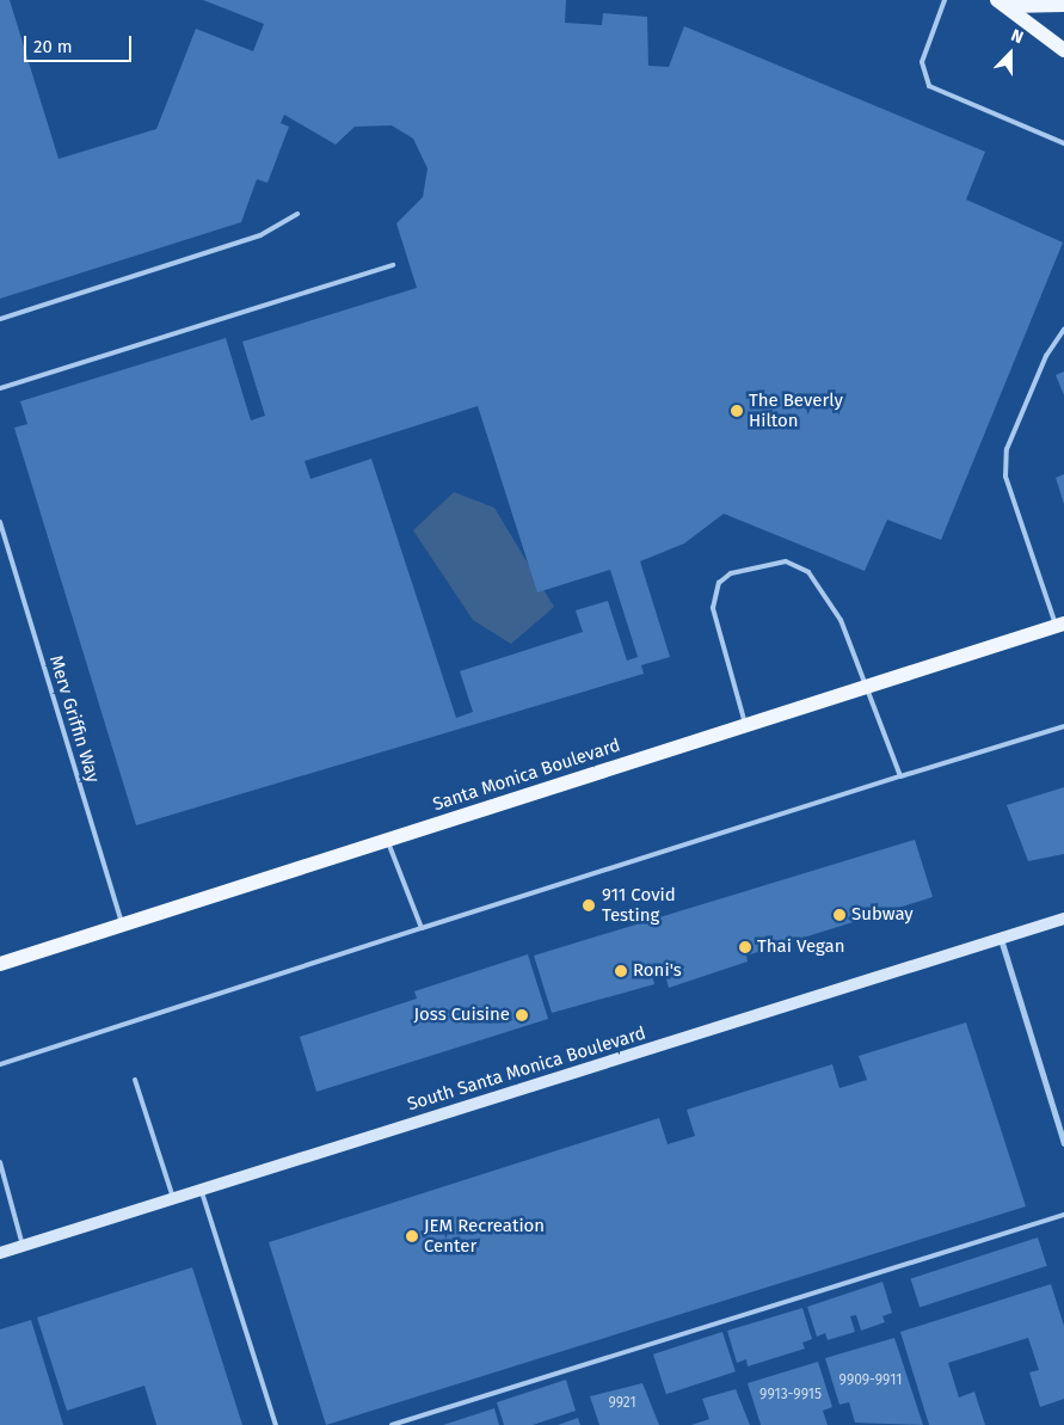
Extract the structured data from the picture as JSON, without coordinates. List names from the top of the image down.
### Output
{
  "streets": {
    "main road": ["Santa Monica Boulevard", "South Santa Monica Boulevard"],
    "lane": ["Merv Griffin Way"]
  },
  "crossings": [
    ["Merv Griffin Way", "Santa Monica Boulevard"]
  ],
  "places": [
    "The Beverly Hilton",
    "911 Covid Testing",
    "Subway",
    "Thai Vegan",
    "Roni's",
    "Joss Cuisine",
    "JEM Recreation Center"
  ],
  "house_numbers": ["9909-9911", "9913-9915", "9921"],
  "scale_bar": "20 m",
  "north": "top"
}
